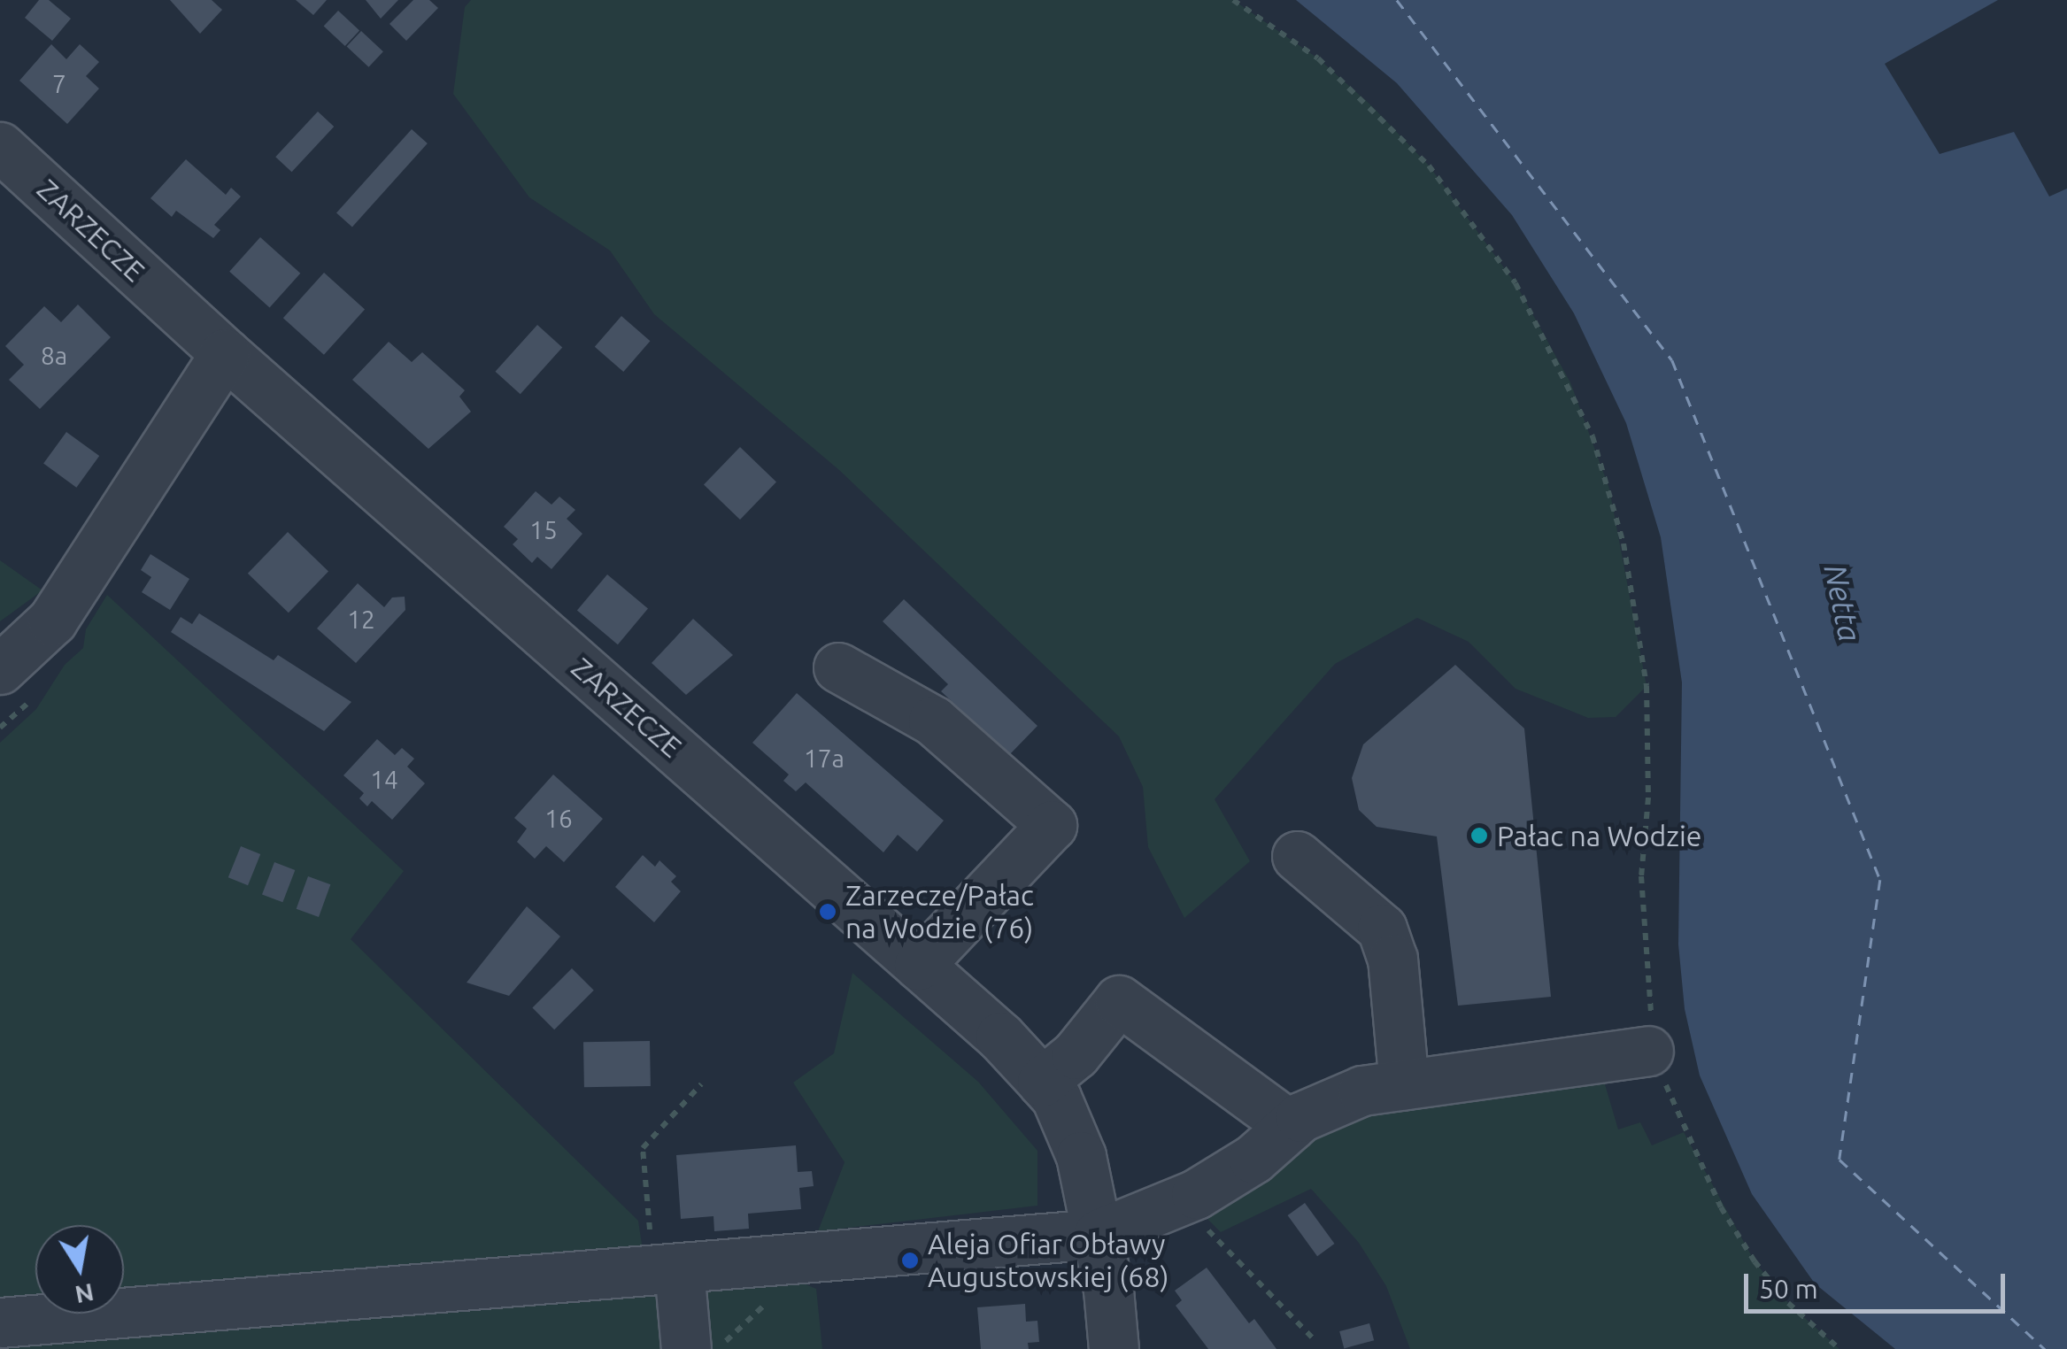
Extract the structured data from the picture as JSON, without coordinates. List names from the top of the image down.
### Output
{
  "streets": {
    "street": ["ZARZECZE"]
  },
  "water": ["Netta"],
  "places": ["Pałac na Wodzie", "Zarzecze/Pałac na Wodzie (76)", "Aleja Ofiar Obławy Augustowskiej (68)"],
  "house_numbers": [
    "7",
    "8a",
    "15",
    "12",
    "17a",
    "14",
    "16"
  ],
  "scale_bar": "50 m",
  "north": "bottom"
}
